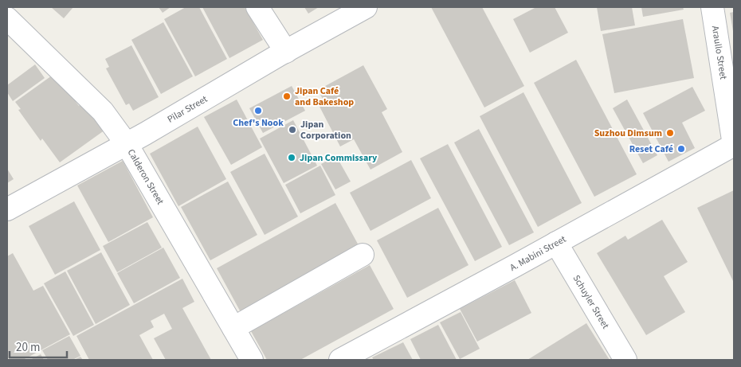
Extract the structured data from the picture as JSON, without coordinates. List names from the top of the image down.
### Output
{
  "streets": {
    "street": [
      "Araullo Street",
      "Pilar Street",
      "Calderon Street",
      "A. Mabini Street",
      "Schuyler Street"
    ]
  },
  "crossings": [
    ["Araullo Street", "A. Mabini Street"],
    ["Pilar Street", "Calderon Street"],
    ["A. Mabini Street", "Schuyler Street"]
  ],
  "places": [
    "Jipan Café and Bakeshop",
    "Chef's Nook",
    "Jipan Corporation",
    "Suzhou Dimsum",
    "Reset Café",
    "Jipan Commissary"
  ],
  "scale_bar": "20 m"
}
